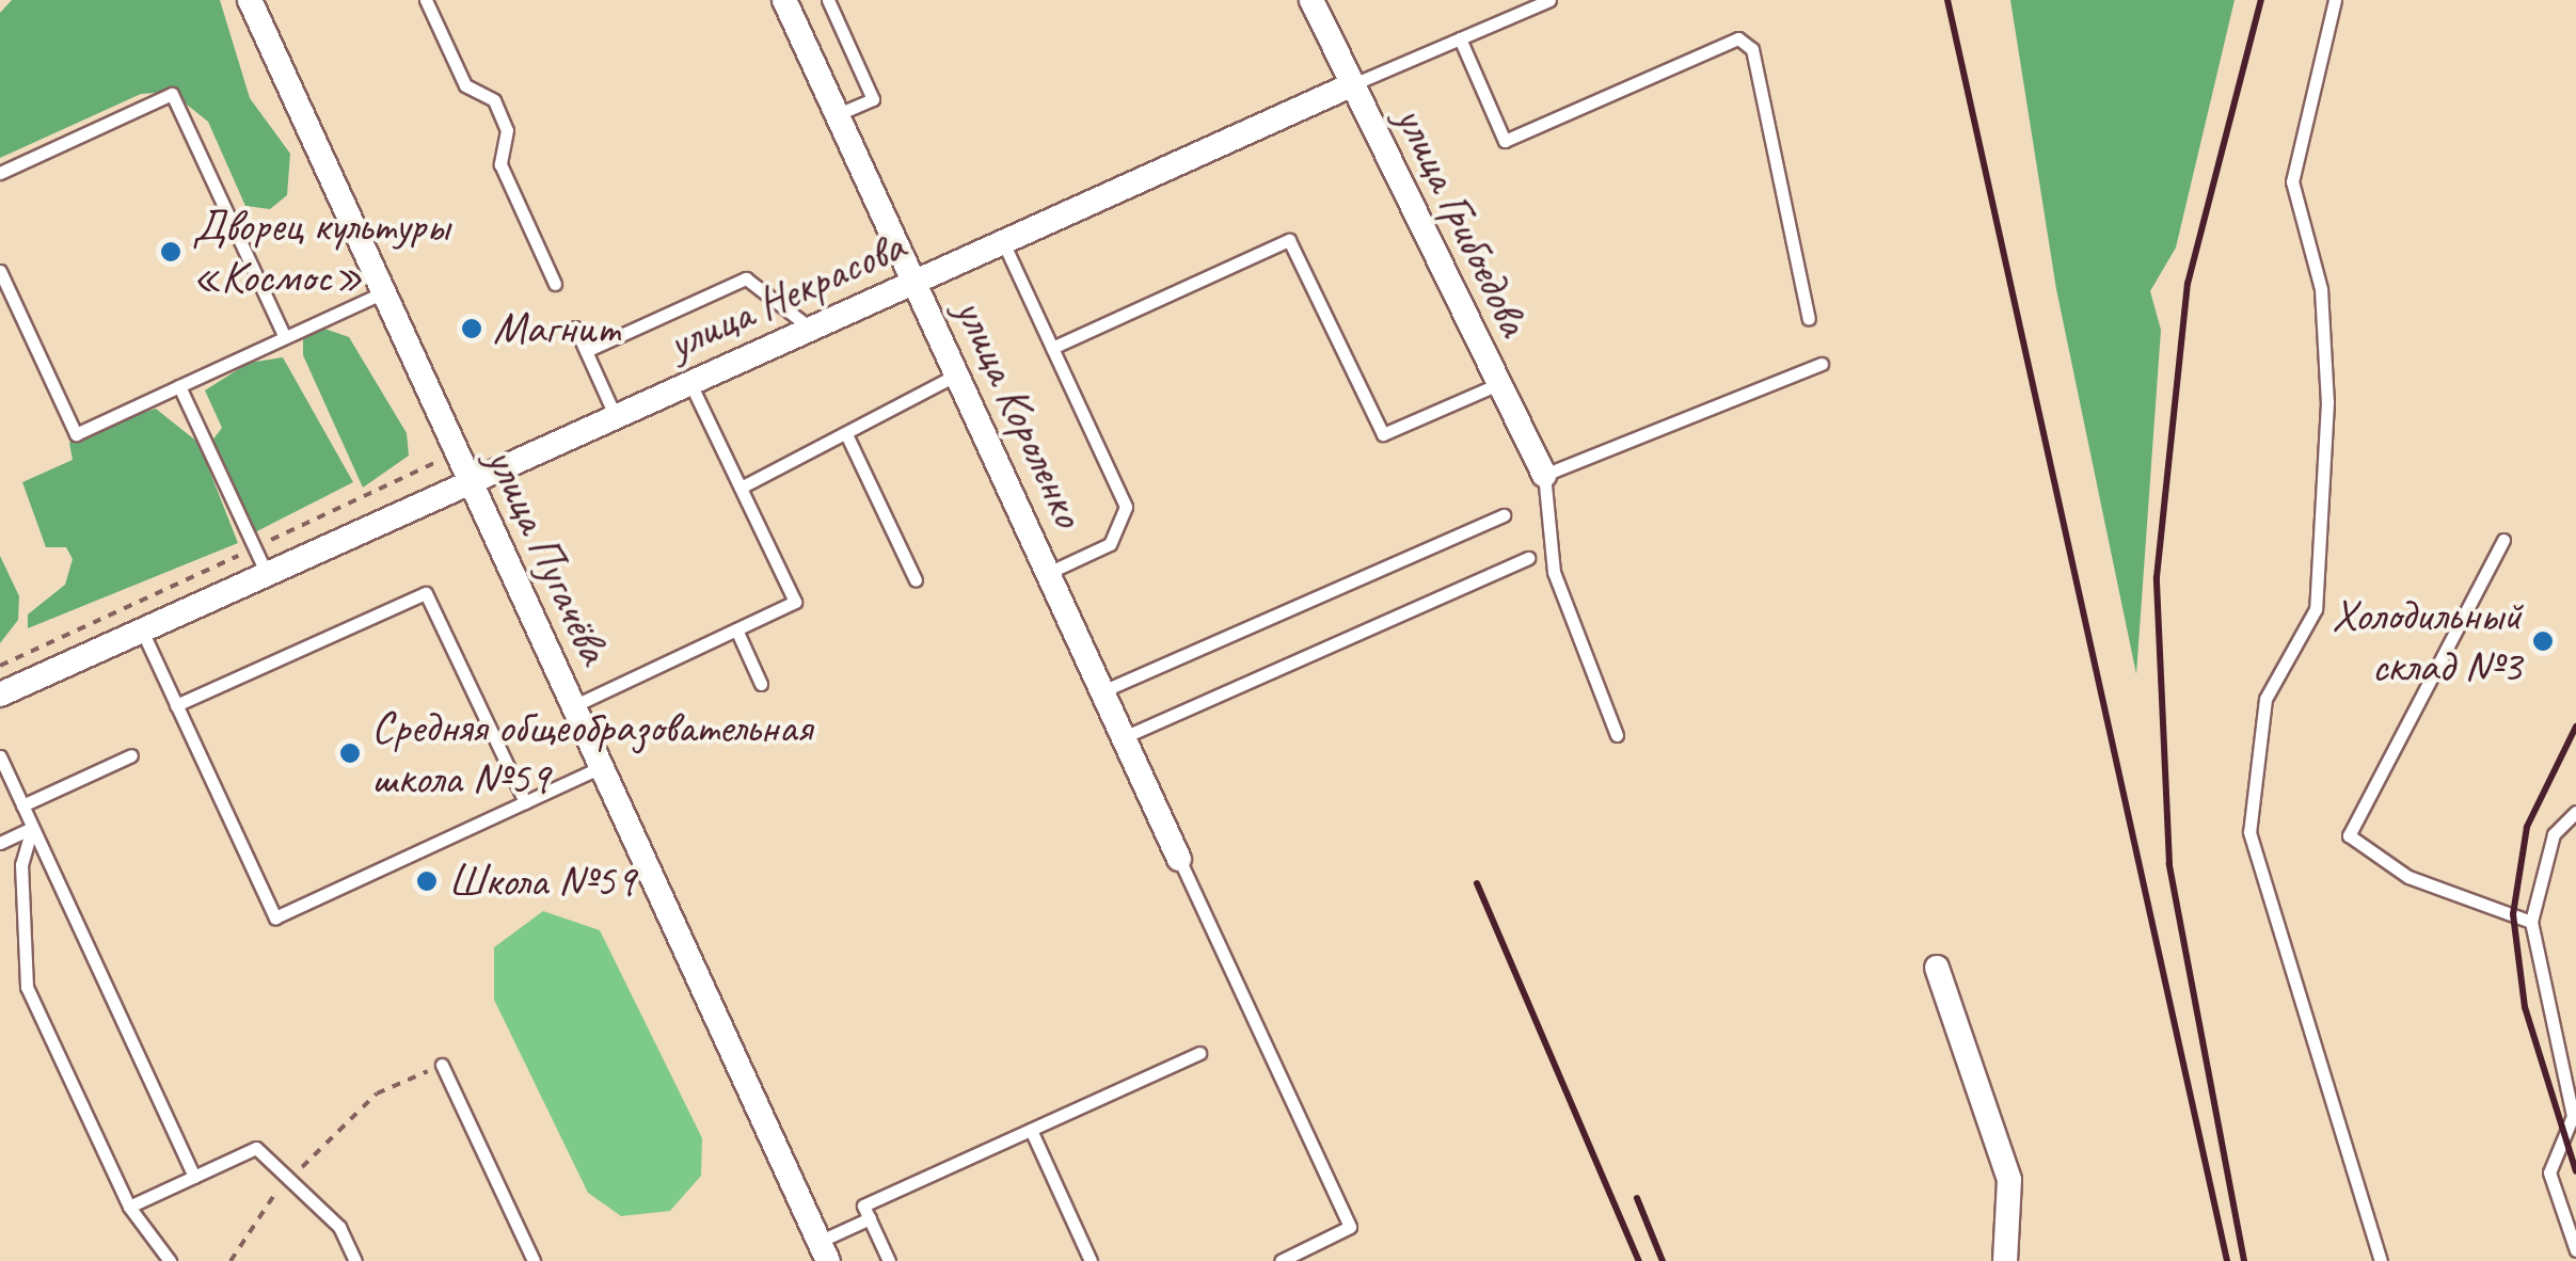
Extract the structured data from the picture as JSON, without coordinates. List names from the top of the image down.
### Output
{
  "streets": {
    "street": [
      "улица Грибоедова",
      "улица Некрасова",
      "улица Короленко",
      "улица Пугачёва"
    ]
  },
  "crossings": [
    ["улица Грибоедова", "улица Некрасова"],
    ["улица Некрасова", "улица Короленко"],
    ["улица Некрасова", "улица Пугачёва"]
  ],
  "places": [
    "Дворец культуры «Космос»",
    "Магнит",
    "Холодильный склад №3",
    "Средняя общеобразовательная школа №59",
    "Школа №59"
  ]
}
